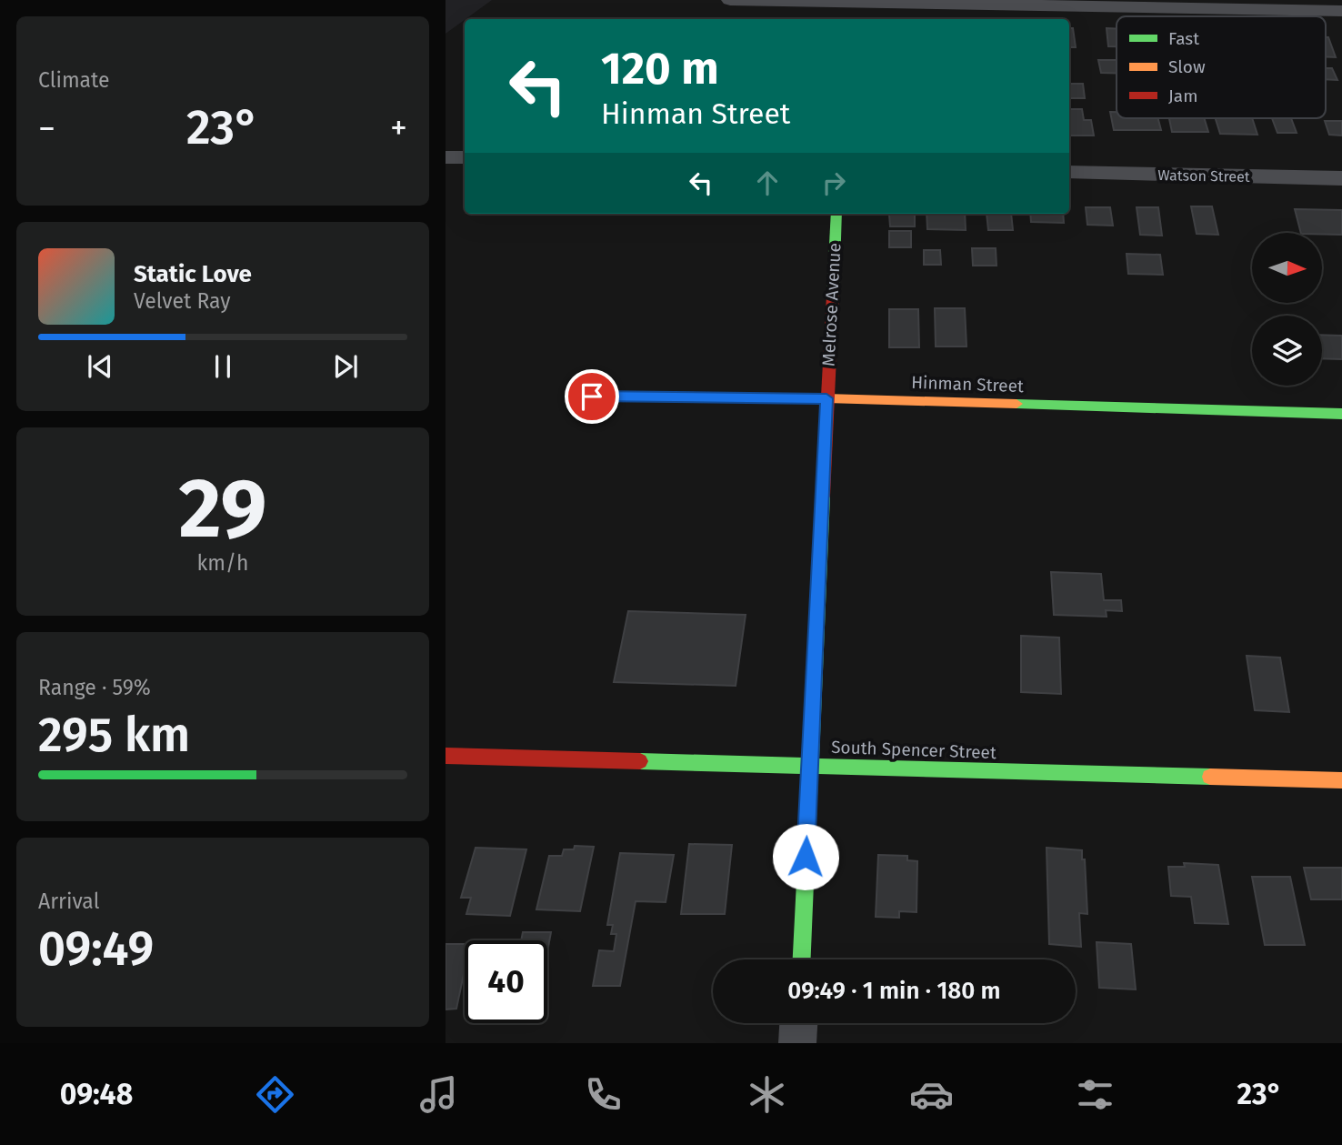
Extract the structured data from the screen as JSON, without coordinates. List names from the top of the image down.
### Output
{
  "streets": {
    "street": [
      "Watson Street",
      "Melrose Avenue",
      "Hinman Street",
      "South Spencer Street"
    ]
  },
  "crossings": [
    ["Melrose Avenue", "Hinman Street"],
    ["Melrose Avenue", "South Spencer Street"]
  ],
  "legend": ["Fast", "Slow", "Jam"],
  "north": "right",
  "page": {
    "tile": [
      "Climate",
      ["29", "km/h"],
      ["Range · 59%", "295 km"],
      ["Arrival", "09:49"]
    ],
    "turn": ["120 m", "Hinman Street"],
    "heat": ["−", "23°", "+"],
    "song": ["Static Love", "Velvet Ray"],
    "limit": "40",
    "trip": "09:49 · 1 min · 180 m",
    "tabs": ["09:48", "23°"]
  }
}
